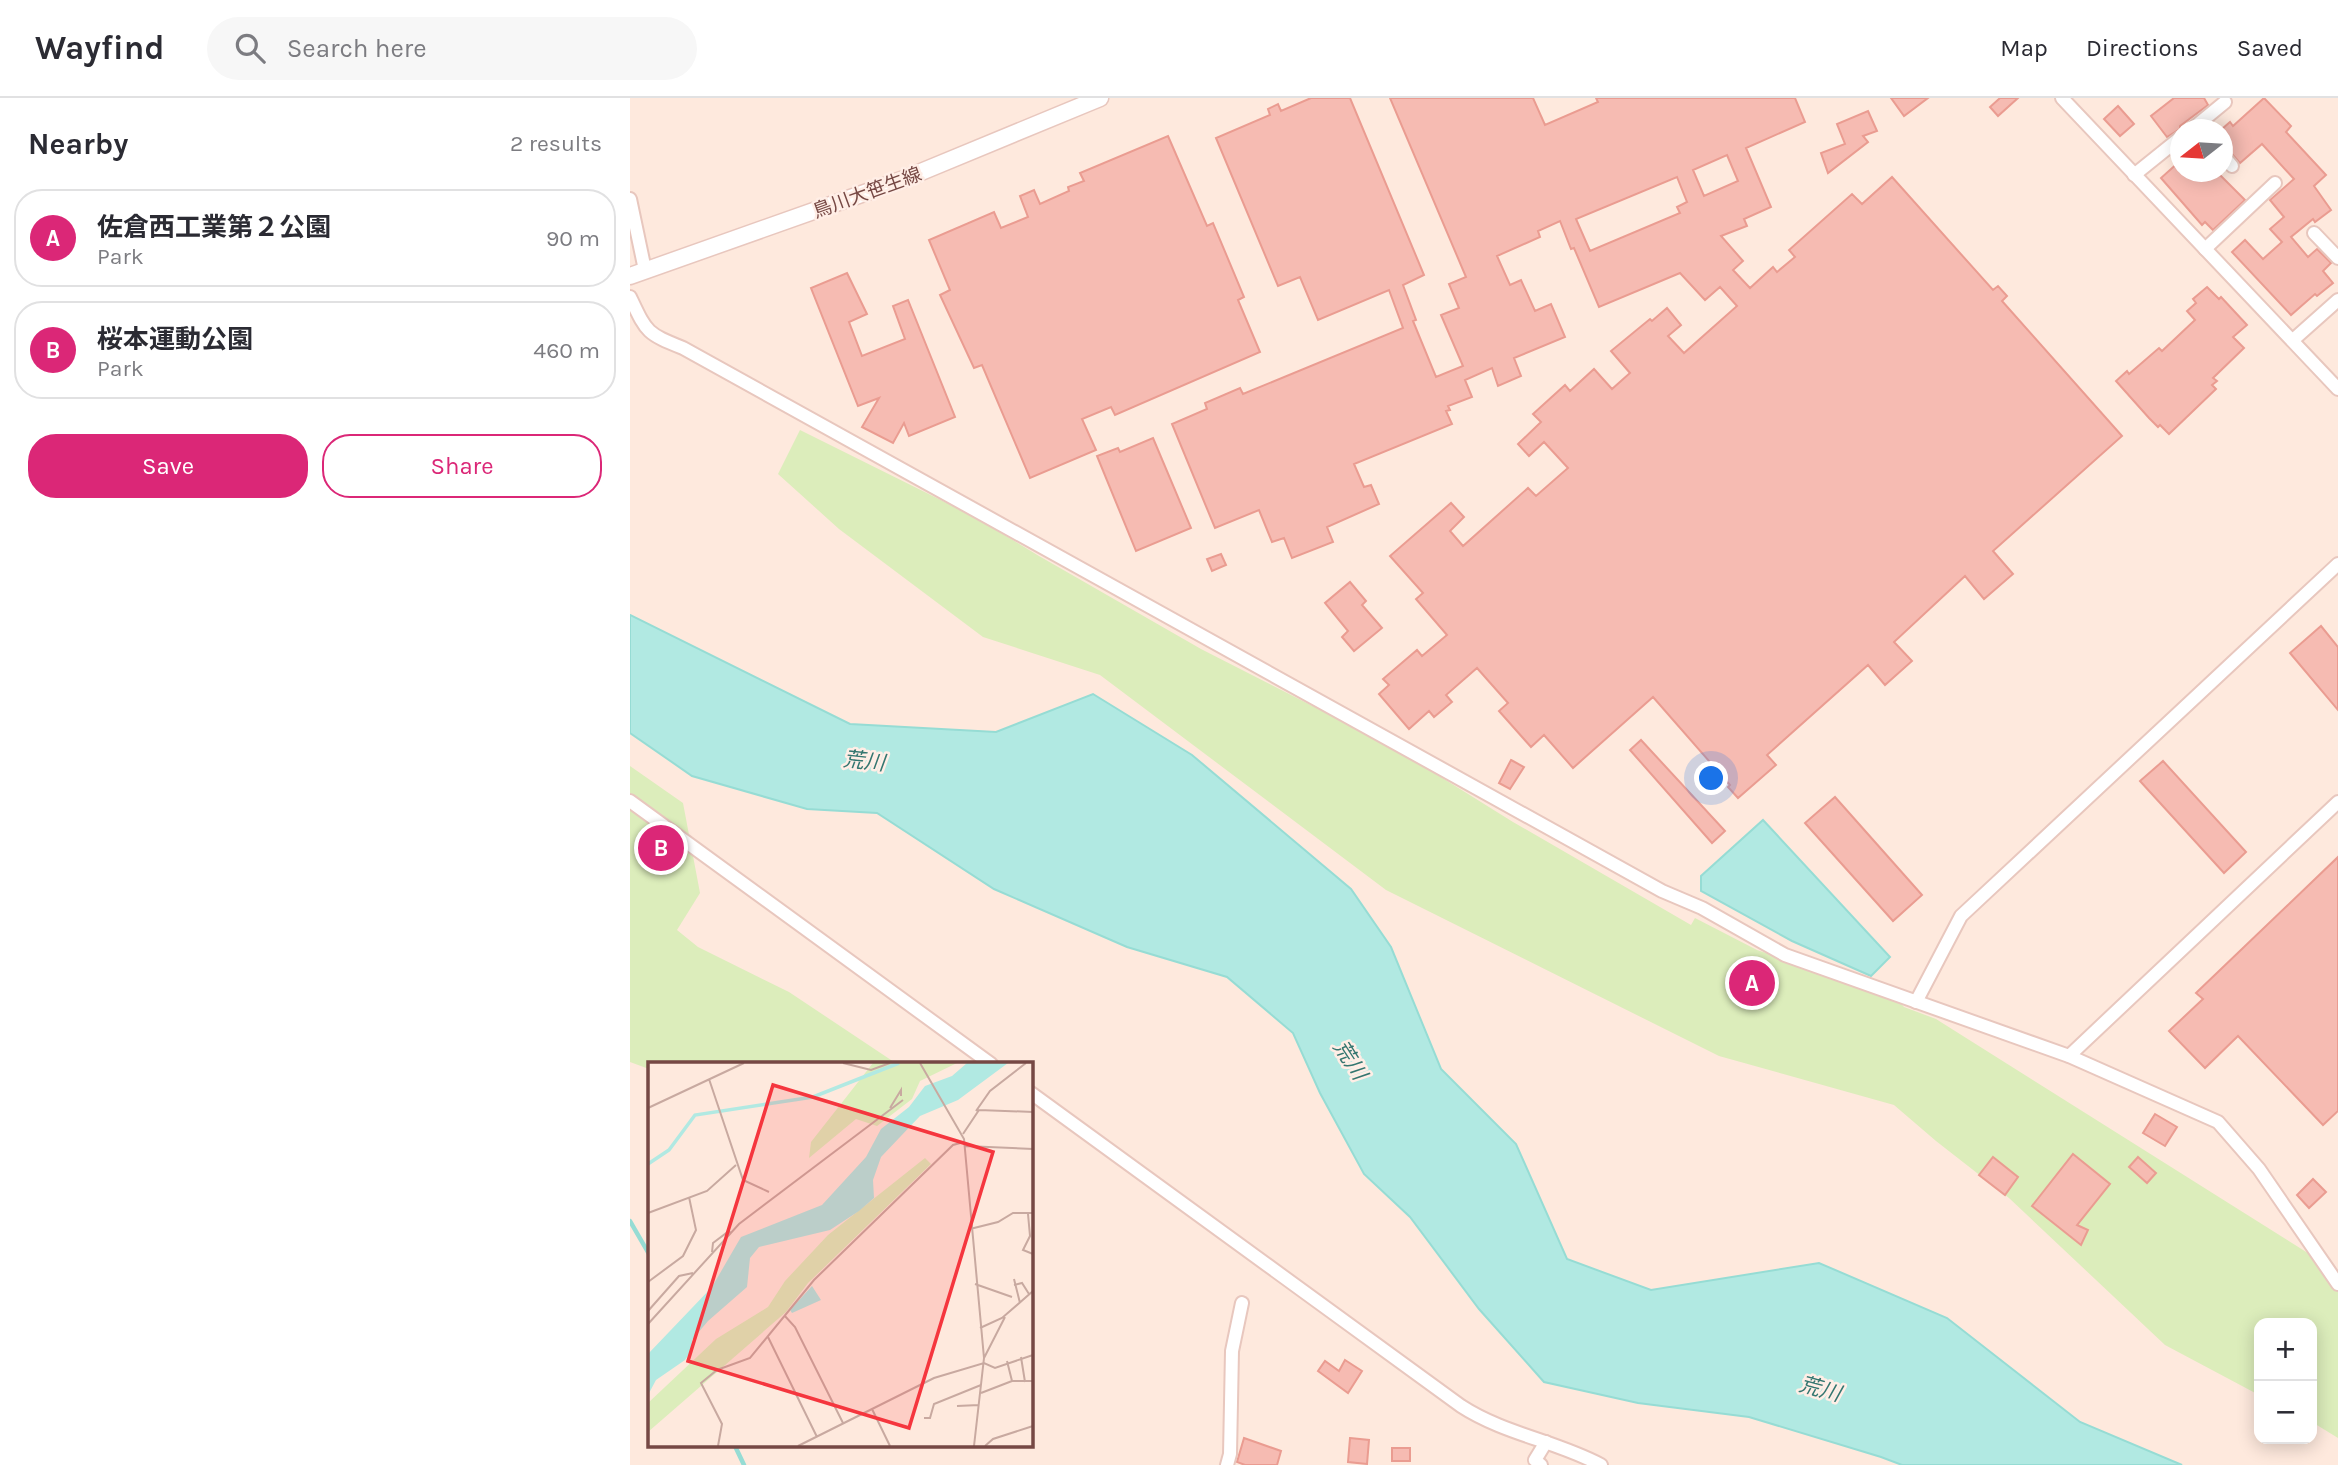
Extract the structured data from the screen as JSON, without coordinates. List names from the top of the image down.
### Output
{
  "streets": {
    "street": ["鳥川大笹生線"]
  },
  "water": ["荒川"],
  "north": "left",
  "page": {
    "header": "Wayfind",
    "search": "Search here",
    "nav": ["Map", "Directions", "Saved"],
    "heading": ["Nearby", "2 results"],
    "list": [
      {
        "mark": "A",
        "name": "佐倉西工業第２公園",
        "note": "Park",
        "value": "90 m"
      },
      {
        "mark": "B",
        "name": "桜本運動公園",
        "note": "Park",
        "value": "460 m"
      }
    ],
    "buttons": ["Save", "Share"],
    "pins": ["B", "A"],
    "map_buttons": ["+", "−"]
  }
}
